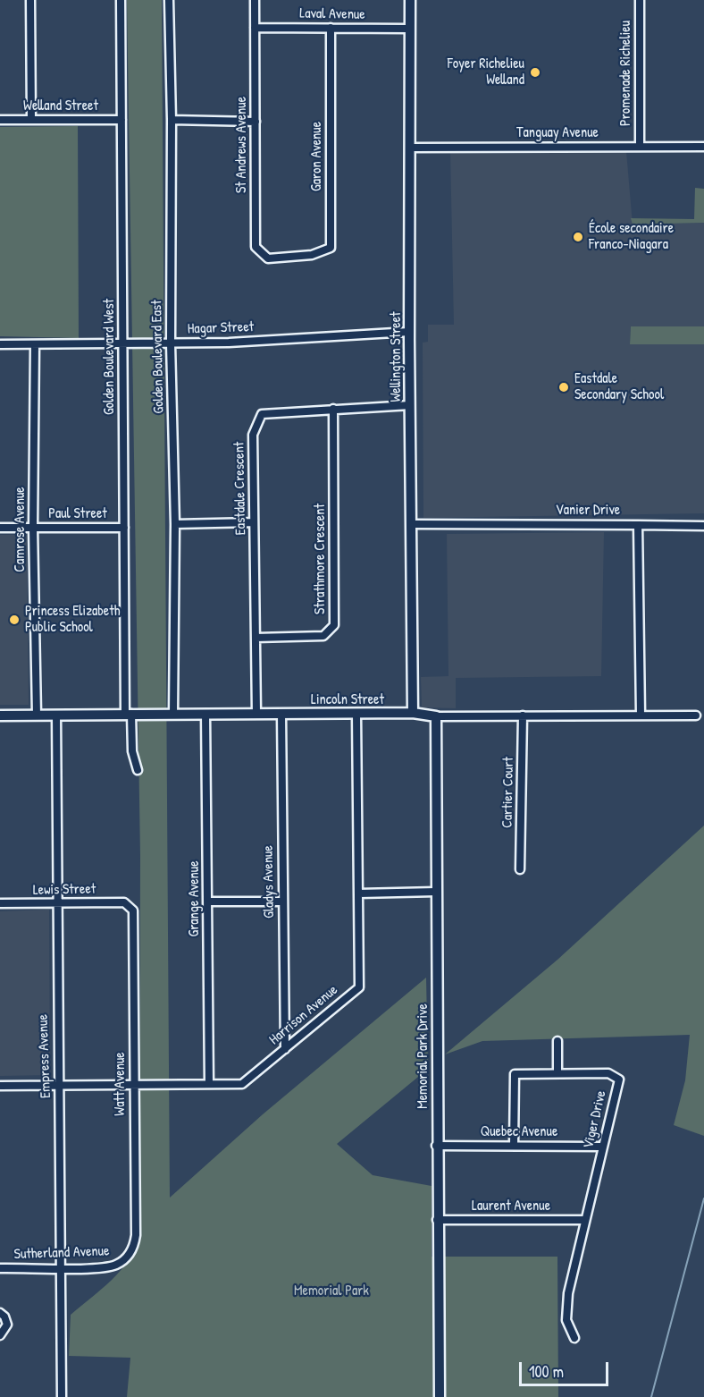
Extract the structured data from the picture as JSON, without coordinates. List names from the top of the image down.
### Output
{
  "streets": {
    "main road": ["Wellington Street", "Lincoln Street", "Memorial Park Drive"],
    "street": [
      "Laval Avenue",
      "Promenade Richelieu",
      "Welland Street",
      "Tanguay Avenue",
      "St Andrews Avenue",
      "Garon Avenue",
      "Hagar Street",
      "Golden Boulevard West",
      "Golden Boulevard East",
      "Eastdale Crescent",
      "Vanier Drive",
      "Paul Street",
      "Camrose Avenue",
      "Strathmore Crescent",
      "Cartier Court",
      "Gladys Avenue",
      "Lewis Street",
      "Grange Avenue",
      "Harrison Avenue",
      "Empress Avenue",
      "Watt Avenue",
      "Viger Drive",
      "Quebec Avenue",
      "Laurent Avenue",
      "Sutherland Avenue"
    ]
  },
  "crossings": [
    ["Laval Avenue", "St Andrews Avenue"],
    ["Laval Avenue", "Garon Avenue"],
    ["Laval Avenue", "Wellington Street"],
    ["Promenade Richelieu", "Tanguay Avenue"],
    ["Welland Street", "Golden Boulevard West"],
    ["Tanguay Avenue", "Wellington Street"],
    ["St Andrews Avenue", "Garon Avenue"],
    ["Hagar Street", "Golden Boulevard West"],
    ["Hagar Street", "Golden Boulevard East"],
    ["Hagar Street", "Wellington Street"],
    ["Hagar Street", "Camrose Avenue"],
    ["Golden Boulevard West", "Paul Street"],
    ["Golden Boulevard West", "Lincoln Street"],
    ["Golden Boulevard East", "Lincoln Street"],
    ["Wellington Street", "Eastdale Crescent"],
    ["Wellington Street", "Vanier Drive"],
    ["Wellington Street", "Lincoln Street"],
    ["Eastdale Crescent", "Strathmore Crescent"],
    ["Eastdale Crescent", "Lincoln Street"],
    ["Vanier Drive", "Lincoln Street"],
    ["Paul Street", "Camrose Avenue"],
    ["Camrose Avenue", "Lincoln Street"],
    ["Lincoln Street", "Cartier Court"],
    ["Lincoln Street", "Gladys Avenue"],
    ["Lincoln Street", "Grange Avenue"],
    ["Lincoln Street", "Harrison Avenue"],
    ["Lincoln Street", "Empress Avenue"],
    ["Lincoln Street", "Memorial Park Drive"],
    ["Gladys Avenue", "Harrison Avenue"],
    ["Lewis Street", "Empress Avenue"],
    ["Lewis Street", "Watt Avenue"],
    ["Grange Avenue", "Harrison Avenue"],
    ["Harrison Avenue", "Empress Avenue"],
    ["Harrison Avenue", "Watt Avenue"],
    ["Empress Avenue", "Sutherland Avenue"],
    ["Memorial Park Drive", "Quebec Avenue"],
    ["Memorial Park Drive", "Laurent Avenue"],
    ["Watt Avenue", "Sutherland Avenue"],
    ["Viger Drive", "Quebec Avenue"],
    ["Viger Drive", "Laurent Avenue"]
  ],
  "parks": ["Memorial Park"],
  "places": [
    "Foyer Richelieu Welland",
    "École secondaire Franco-Niagara",
    "Eastdale Secondary School",
    "Princess Elizabeth Public School"
  ],
  "scale_bar": "100 m"
}
